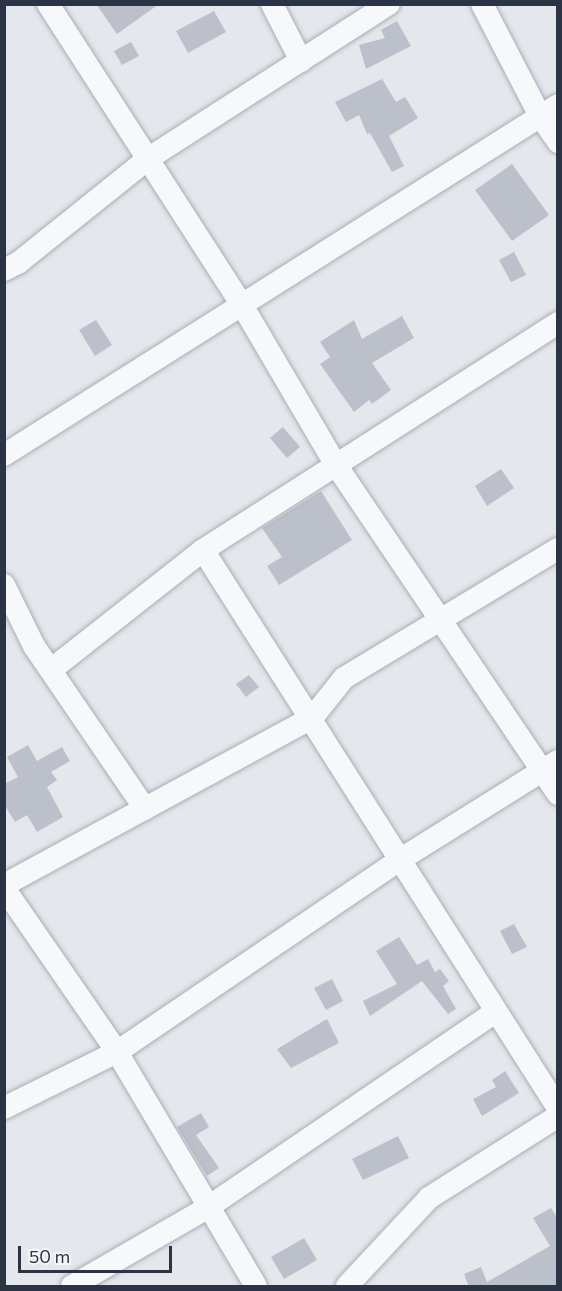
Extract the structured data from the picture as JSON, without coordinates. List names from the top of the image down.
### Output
{
  "scale_bar": "50 m"
}
